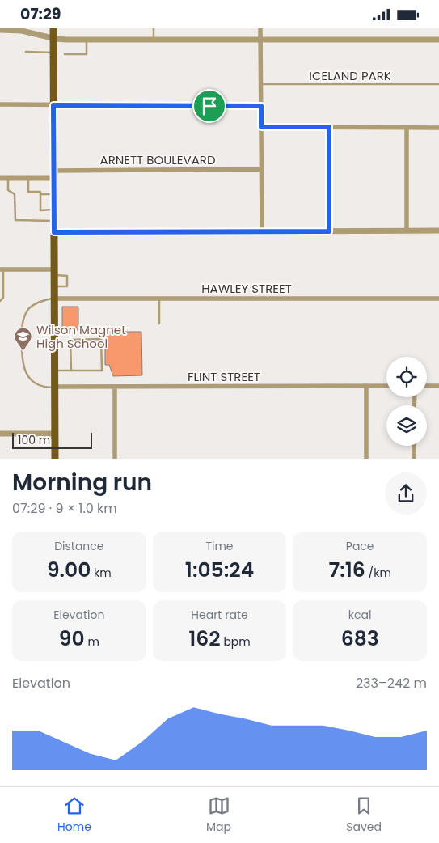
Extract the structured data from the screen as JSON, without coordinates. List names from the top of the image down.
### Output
{
  "streets": {
    "street": ["ARNETT BOULEVARD", "HAWLEY STREET", "FLINT STREET"],
    "lane": ["ICELAND PARK"]
  },
  "places": {
    "school or university": ["Wilson Magnet High School"]
  },
  "scale_bar": "100 m",
  "page": {
    "status": "07:29",
    "scale": "100 m",
    "heading": ["Morning run", "07:29 · 9 × 1.0 km"],
    "stats": [
      ["Distance", "9.00 km"],
      ["Time", "1:05:24"],
      ["Pace", "7:16 /km"],
      ["Elevation", "90 m"],
      ["Heart rate", "162 bpm"],
      ["kcal", "683"]
    ],
    "chart": ["Elevation", "233–242 m"],
    "tabs": ["Home", "Map", "Saved"]
  }
}
